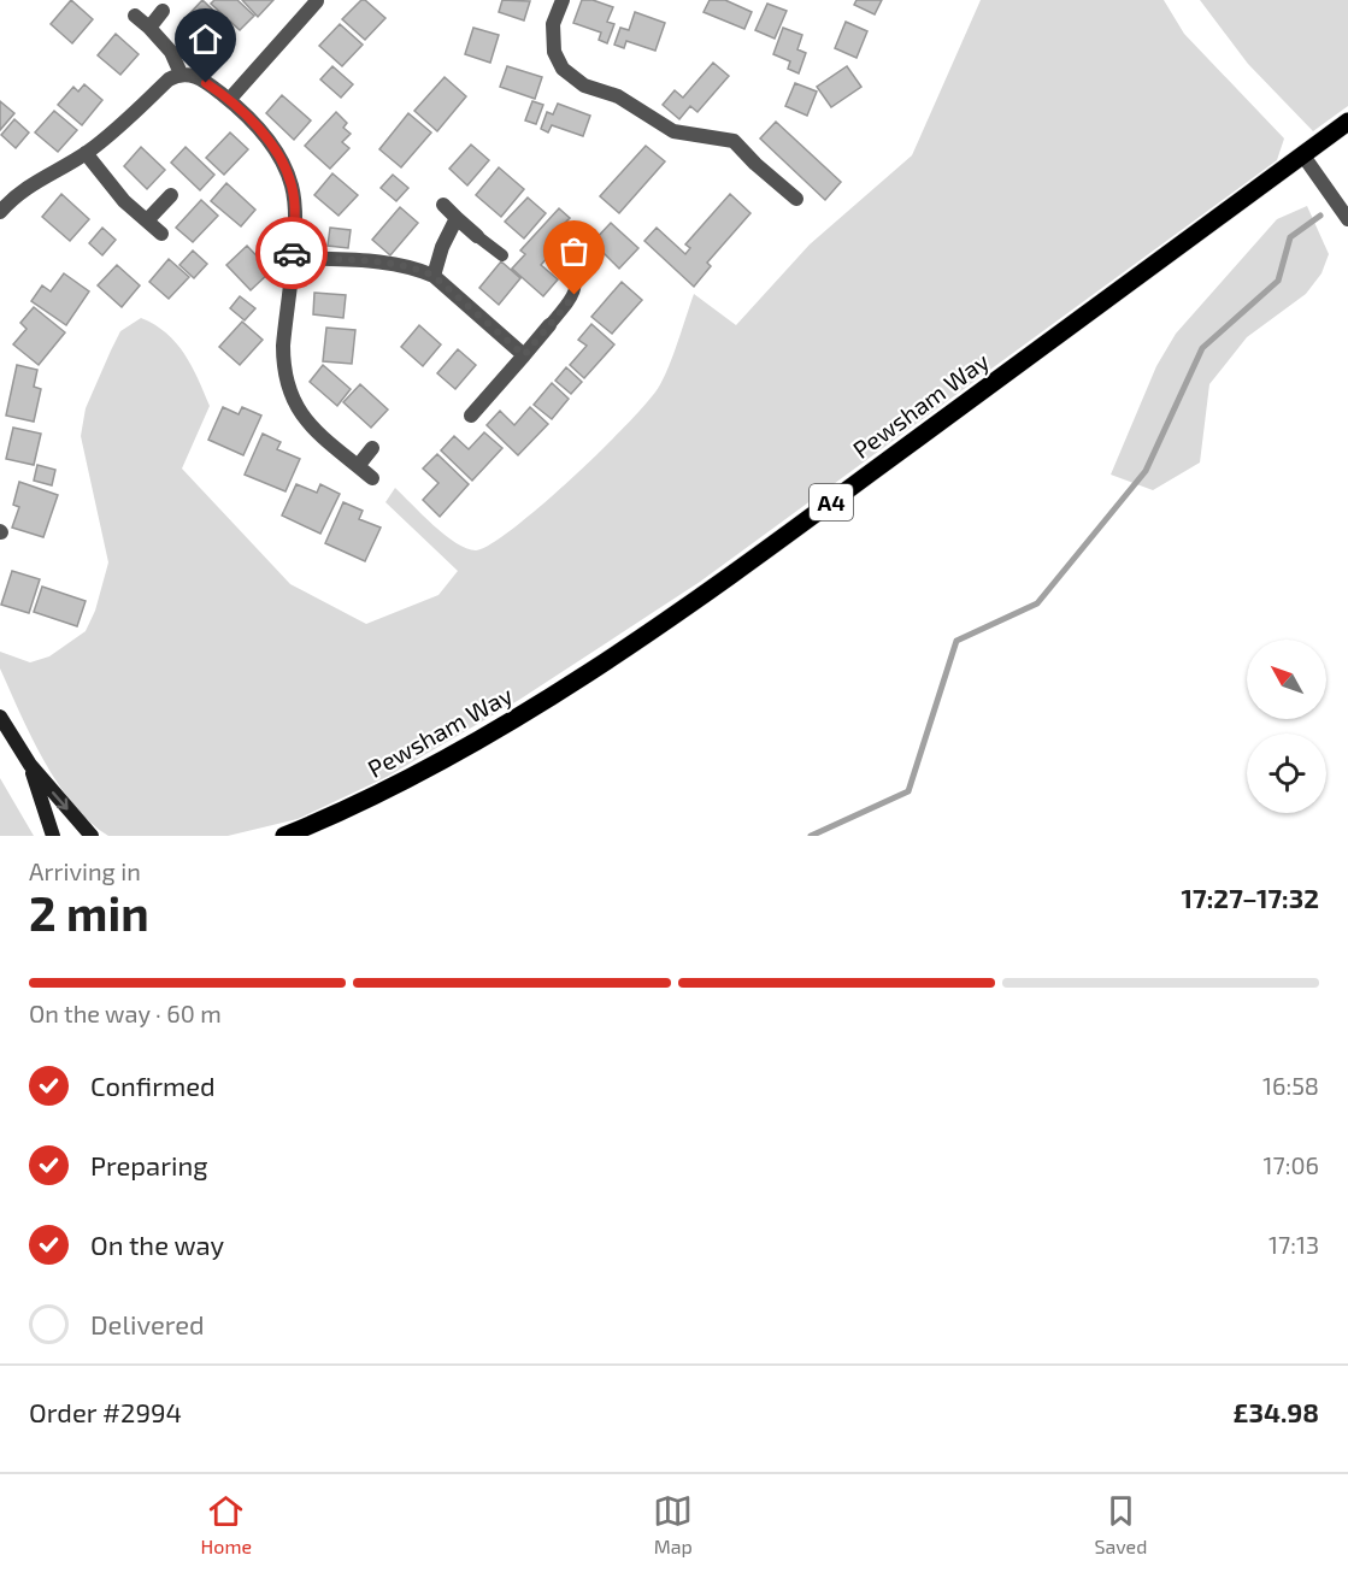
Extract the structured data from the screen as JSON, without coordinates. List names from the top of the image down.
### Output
{
  "streets": {
    "main road": ["Pewsham Way", "A4"]
  },
  "north": "top left",
  "page": {
    "heading": ["2 min", "Arriving in", "17:27–17:32"],
    "panel": ["Order #2994", "£34.98"],
    "bar": "On the way · 60 m",
    "list": [
      ["Confirmed", "16:58"],
      ["Preparing", "17:06"],
      ["On the way", "17:13"],
      "Delivered"
    ],
    "tabs": ["Home", "Map", "Saved"]
  }
}
